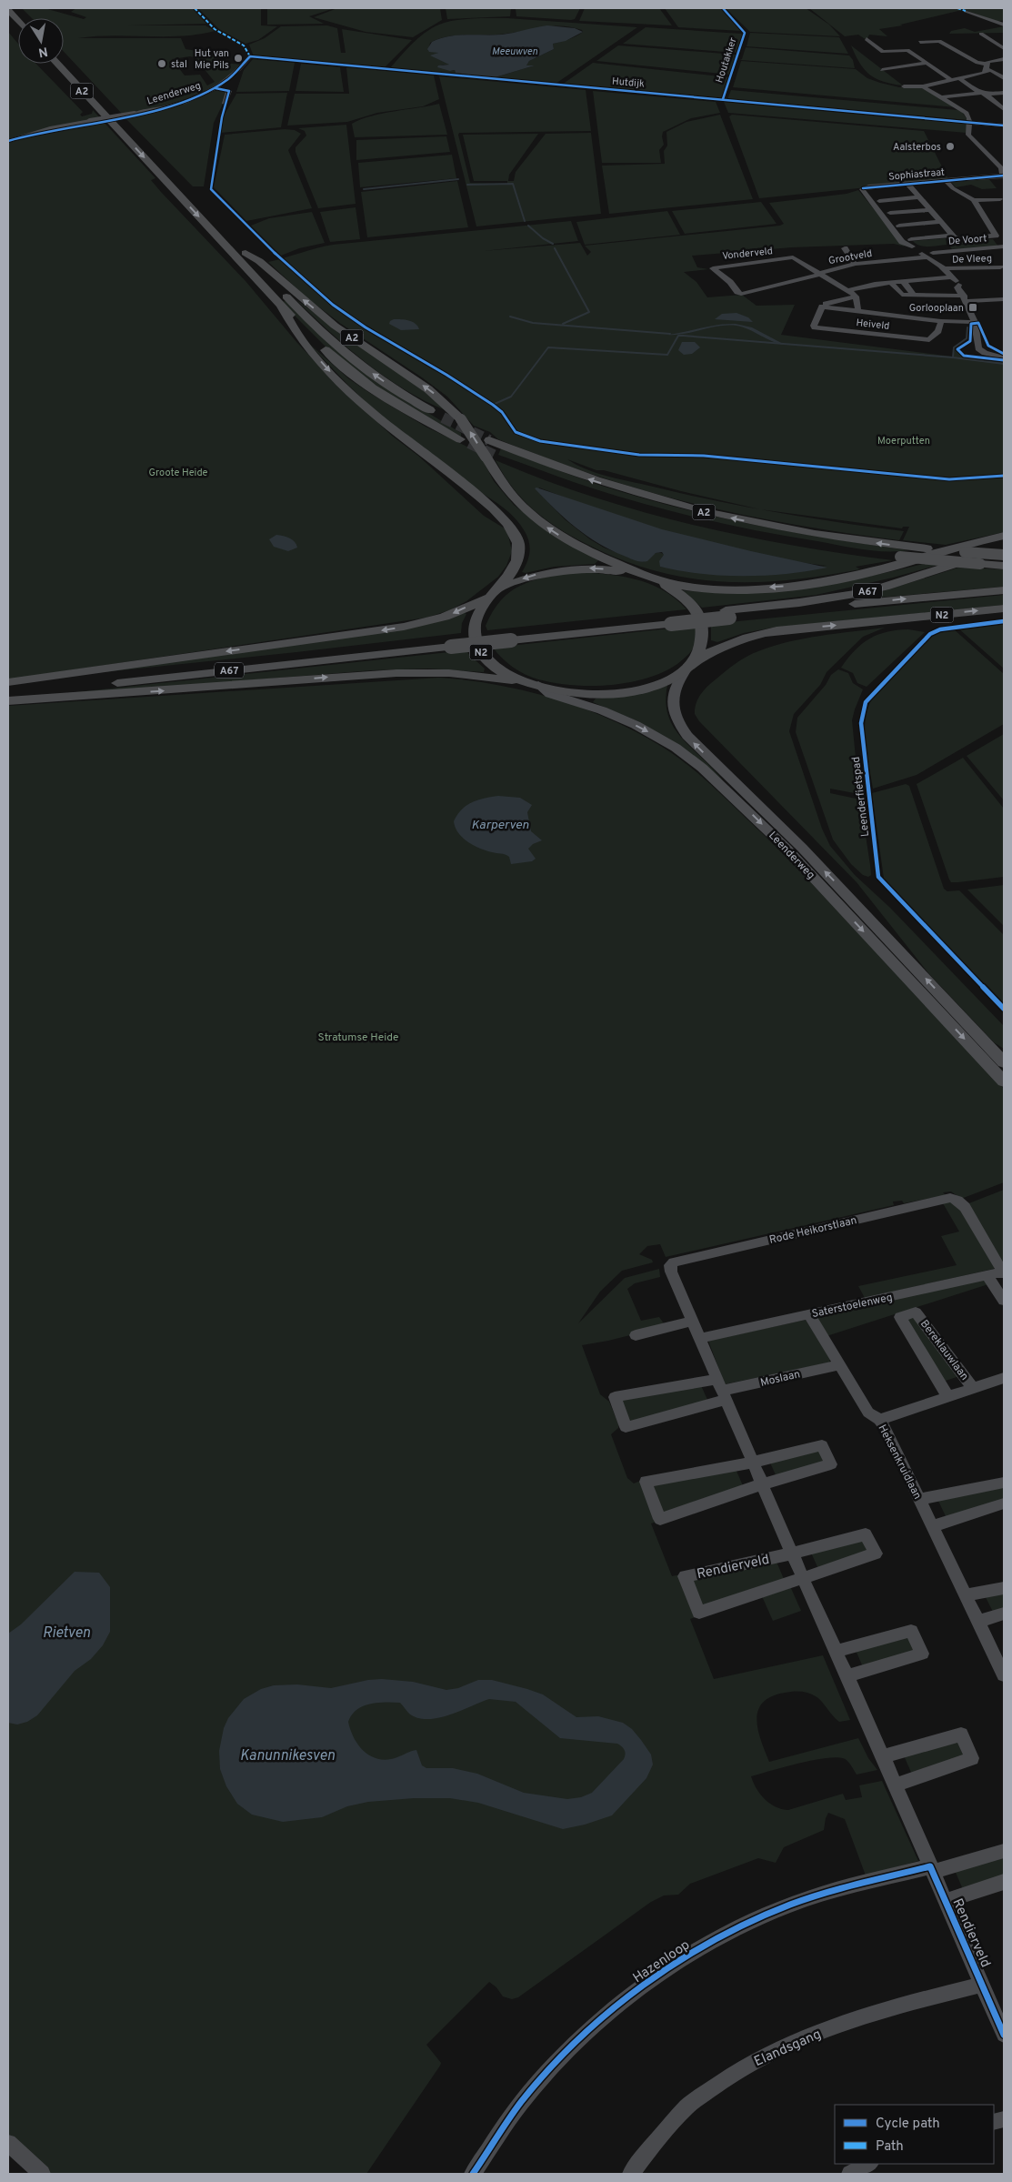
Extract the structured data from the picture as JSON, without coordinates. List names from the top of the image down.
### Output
{
  "streets": {
    "highway": ["A2", "A67", "N2"],
    "main road": ["Leenderweg"],
    "street": [
      "Sophiastraat",
      "De Voort",
      "Vonderveld",
      "Grootveld",
      "De Vleeg",
      "Heiveld",
      "Rode Heikorstlaan",
      "Saterstoelenweg",
      "Bereklauwlaan",
      "Moslaan",
      "Heksenkruidlaan",
      "Rendierveld",
      "Hazenloop",
      "Elandsgang"
    ],
    "cycle path": ["Houtakker", "Hutdijk", "Leenderfietspad"]
  },
  "crossings": [
    ["A2", "A67"],
    ["A2", "N2"],
    ["Leenderweg", "N2"],
    ["Sophiastraat", "De Voort"],
    ["Sophiastraat", "Grootveld"],
    ["De Voort", "Grootveld"],
    ["Vonderveld", "Grootveld"],
    ["A67", "N2"],
    ["Rode Heikorstlaan", "Saterstoelenweg"],
    ["Rode Heikorstlaan", "Rendierveld"],
    ["Saterstoelenweg", "Heksenkruidlaan"],
    ["Saterstoelenweg", "Rendierveld"],
    ["Bereklauwlaan", "Heksenkruidlaan"],
    ["Moslaan", "Heksenkruidlaan"],
    ["Moslaan", "Rendierveld"],
    ["Rendierveld", "Hazenloop"],
    ["Rendierveld", "Elandsgang"]
  ],
  "water": [
    "Meeuwven",
    "Karperven",
    "Rietven",
    "Kanunnikesven"
  ],
  "parks": ["Moerputten", "Groote Heide", "Stratumse Heide"],
  "places": {
    "other": ["Hut van Mie Pils", "stal", "Aalsterbos"],
    "transit": ["Gorlooplaan"]
  },
  "legend": ["Cycle path", "Path"],
  "north": "bottom"
}
